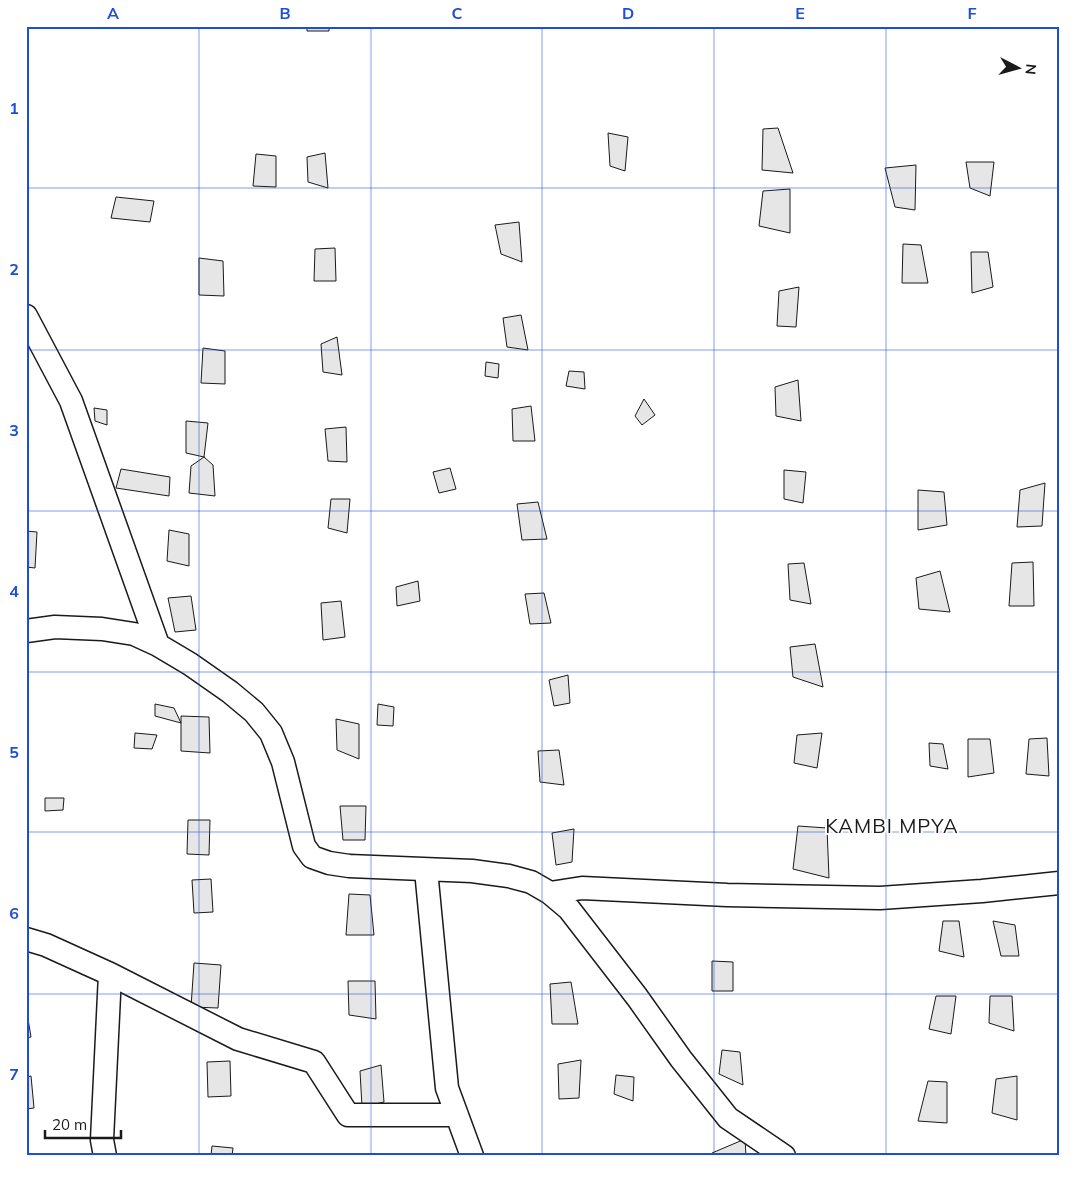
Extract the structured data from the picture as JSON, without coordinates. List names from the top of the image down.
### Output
{
  "districts": ["KAMBI MPYA"],
  "scale_bar": "20 m",
  "north": "right",
  "grid": {
    "columns": [
      "A",
      "B",
      "C",
      "D",
      "E",
      "F"
    ],
    "rows": [
      "1",
      "2",
      "3",
      "4",
      "5",
      "6",
      "7"
    ]
  }
}
